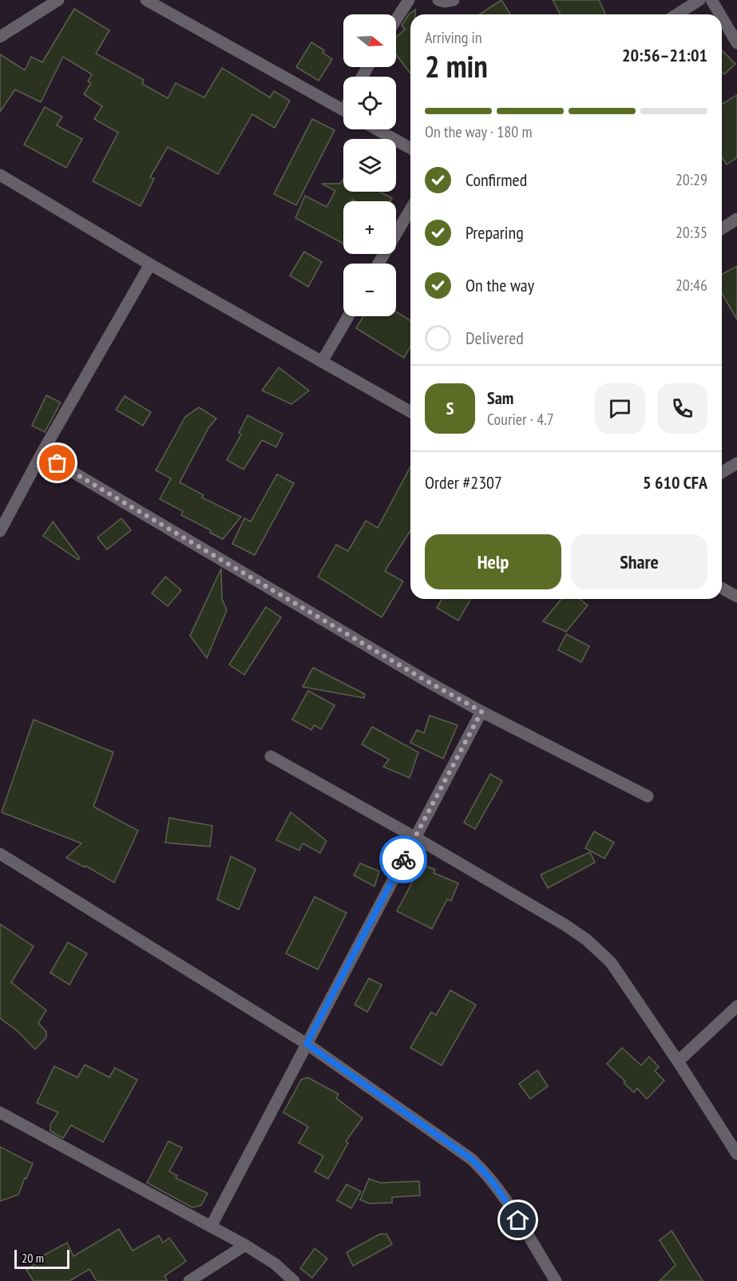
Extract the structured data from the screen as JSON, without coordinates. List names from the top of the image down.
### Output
{
  "scale_bar": "20 m",
  "north": "right",
  "page": {
    "map_buttons": ["+", "−"],
    "heading": ["2 min", "Arriving in", "20:56–21:01"],
    "panel": [
      "Sam",
      "Courier · 4.7",
      "Order #2307",
      "5 610 CFA"
    ],
    "bar": "On the way · 180 m",
    "list": [
      ["Confirmed", "20:29"],
      ["Preparing", "20:35"],
      ["On the way", "20:46"],
      "Delivered"
    ],
    "round": "S",
    "buttons": ["Help", "Share"],
    "scale": "20 m"
  }
}
